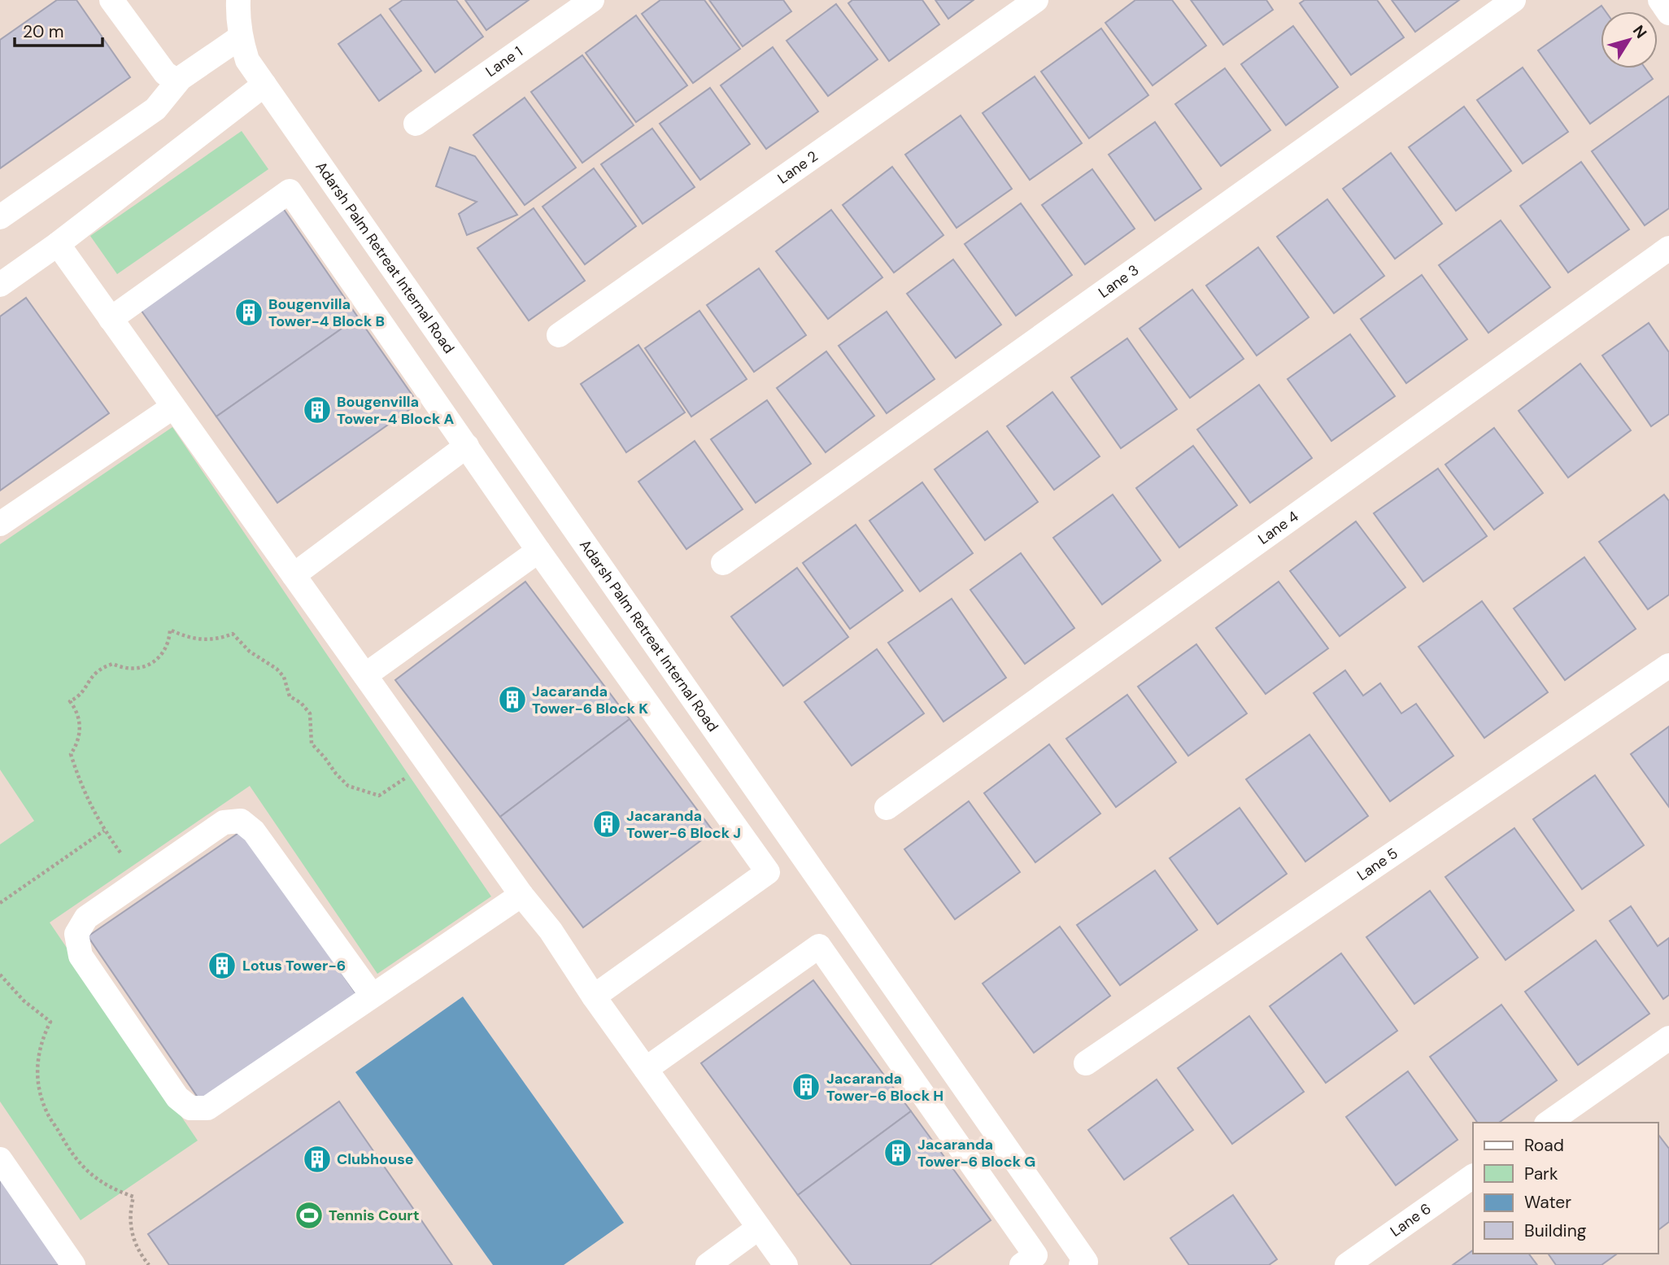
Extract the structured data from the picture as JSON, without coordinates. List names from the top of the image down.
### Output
{
  "streets": {
    "street": [
      "Lane 1",
      "Lane 2",
      "Adarsh Palm Retreat Internal Road",
      "Lane 3",
      "Lane 4",
      "Lane 5",
      "Lane 6"
    ]
  },
  "places": {
    "building": [
      "Bougenvilla Tower-4 Block B",
      "Bougenvilla Tower-4 Block A",
      "Jacaranda Tower-6 Block K",
      "Jacaranda Tower-6 Block J",
      "Lotus Tower-6",
      "Jacaranda Tower-6 Block H",
      "Jacaranda Tower-6 Block G",
      "Clubhouse"
    ],
    "sports": ["Tennis Court"]
  },
  "legend": [
    "Road",
    "Park",
    "Water",
    "Building"
  ],
  "scale_bar": "20 m",
  "north": "top right"
}
